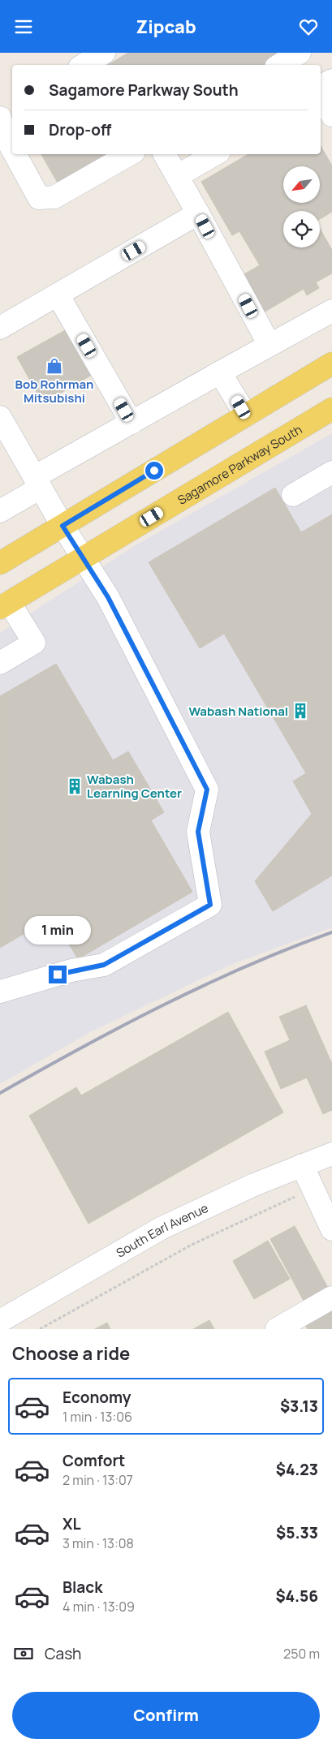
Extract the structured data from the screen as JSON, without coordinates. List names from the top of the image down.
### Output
{
  "streets": {
    "main road": ["Sagamore Parkway South"],
    "street": ["South Earl Avenue"]
  },
  "places": {
    "shop": ["Bob Rohrman Mitsubishi"],
    "building": ["Wabash National", "Wabash Learning Center"]
  },
  "north": "bottom left",
  "page": {
    "header": "Zipcab",
    "banner": ["Sagamore Parkway South", "Drop-off"],
    "bubble": "1 min",
    "heading": "Choose a ride",
    "list": [
      {
        "name": "Economy",
        "note": "1 min · 13:06",
        "value": "$3.13"
      },
      {
        "name": "Comfort",
        "note": "2 min · 13:07",
        "value": "$4.23"
      },
      {
        "name": "XL",
        "note": "3 min · 13:08",
        "value": "$5.33"
      },
      {
        "name": "Black",
        "note": "4 min · 13:09",
        "value": "$4.56"
      }
    ],
    "pay": ["Cash", "250 m"],
    "buttons": "Confirm"
  }
}
